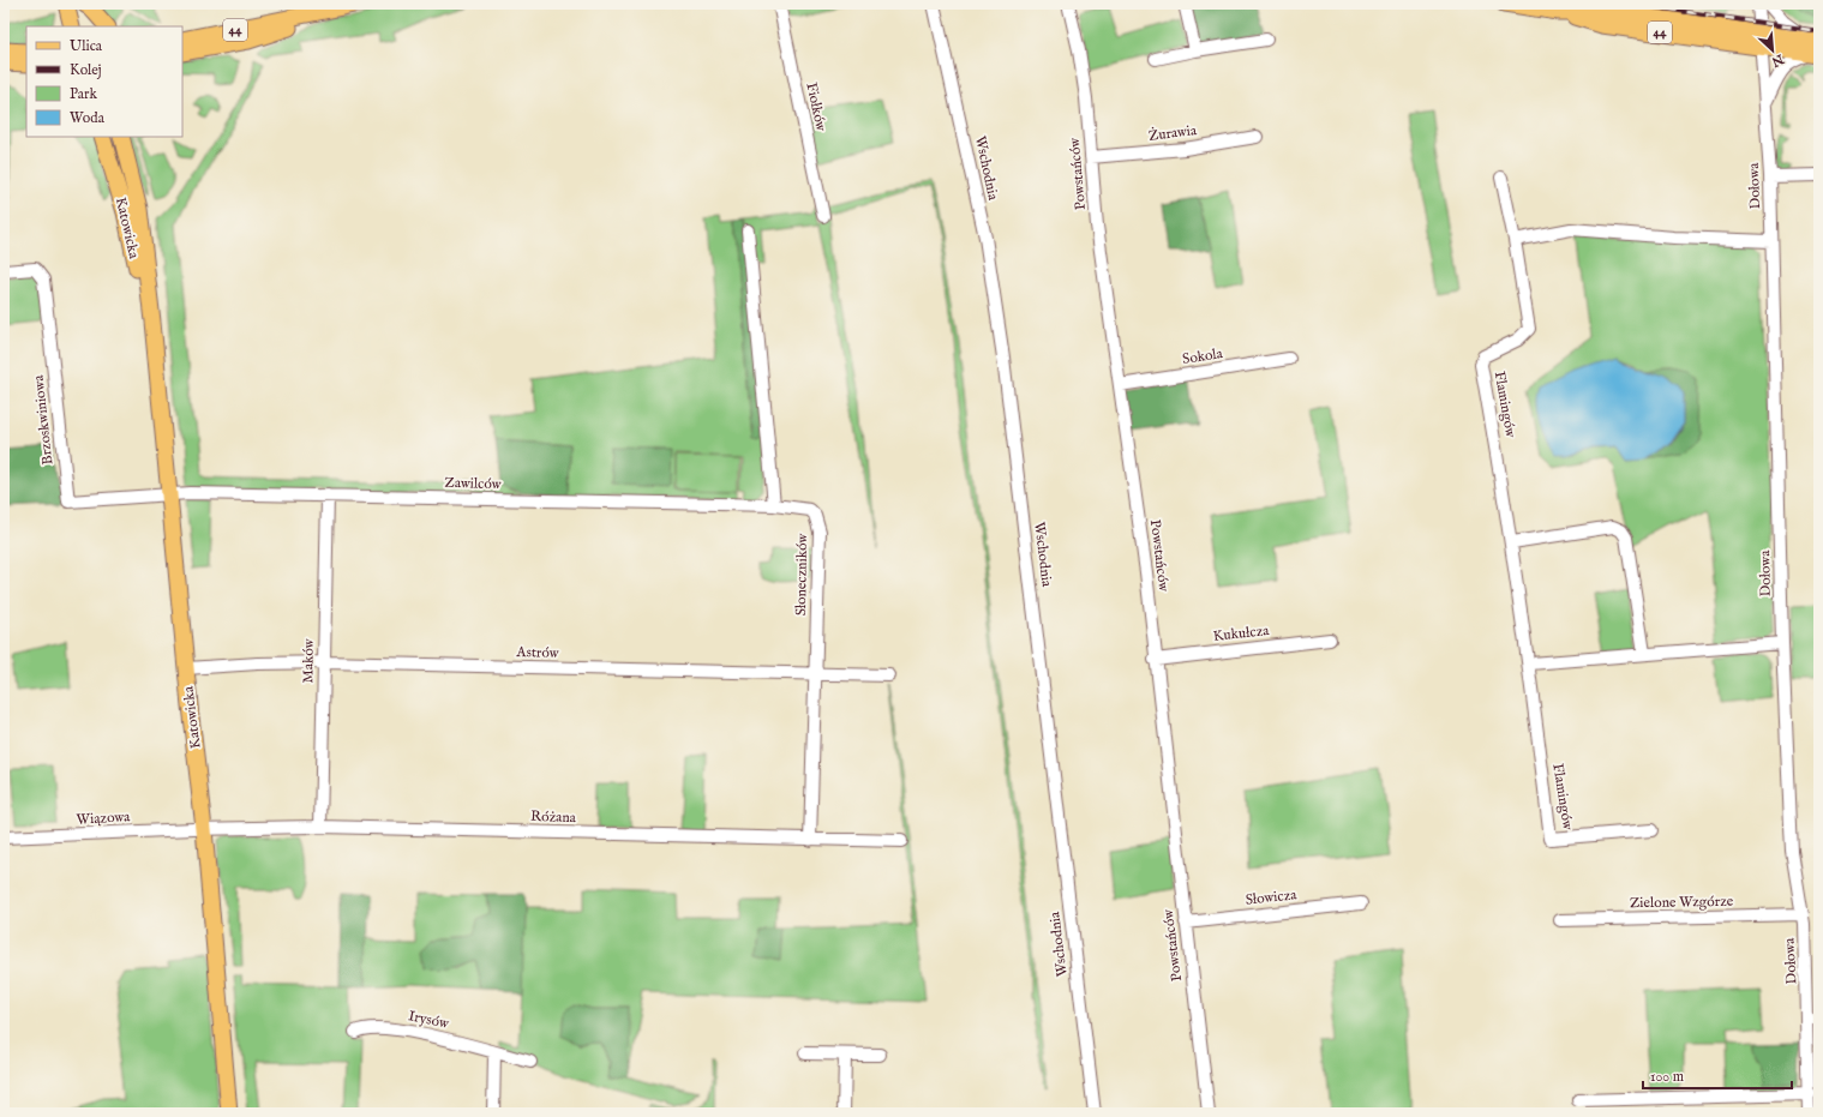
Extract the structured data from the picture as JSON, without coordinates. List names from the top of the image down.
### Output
{
  "streets": {
    "main road": ["44", "Katowicka"],
    "street": [
      "Fiołków",
      "Żurawia",
      "Wschodnia",
      "Powstańców",
      "Dołowa",
      "Sokola",
      "Flamingów",
      "Brzoskwiniowa",
      "Zawilców",
      "Słoneczników",
      "Kukułcza",
      "Astrów",
      "Maków",
      "Różana",
      "Wiązowa",
      "Słowicza",
      "Zielone Wzgórze",
      "Irysów"
    ]
  },
  "crossings": [
    ["44", "Dołowa"],
    ["Żurawia", "Powstańców"],
    ["Powstańców", "Sokola"],
    ["Powstańców", "Kukułcza"],
    ["Powstańców", "Słowicza"],
    ["Dołowa", "Zielone Wzgórze"],
    ["Katowicka", "Brzoskwiniowa"],
    ["Katowicka", "Zawilców"],
    ["Katowicka", "Astrów"],
    ["Katowicka", "Różana"],
    ["Katowicka", "Wiązowa"],
    ["Brzoskwiniowa", "Zawilców"],
    ["Zawilców", "Słoneczników"],
    ["Zawilców", "Maków"],
    ["Słoneczników", "Astrów"],
    ["Słoneczników", "Różana"],
    ["Astrów", "Maków"],
    ["Maków", "Różana"],
    ["Różana", "Wiązowa"]
  ],
  "legend": [
    "Ulica",
    "Kolej",
    "Park",
    "Woda"
  ],
  "scale_bar": "100 m",
  "north": "bottom right"
}
